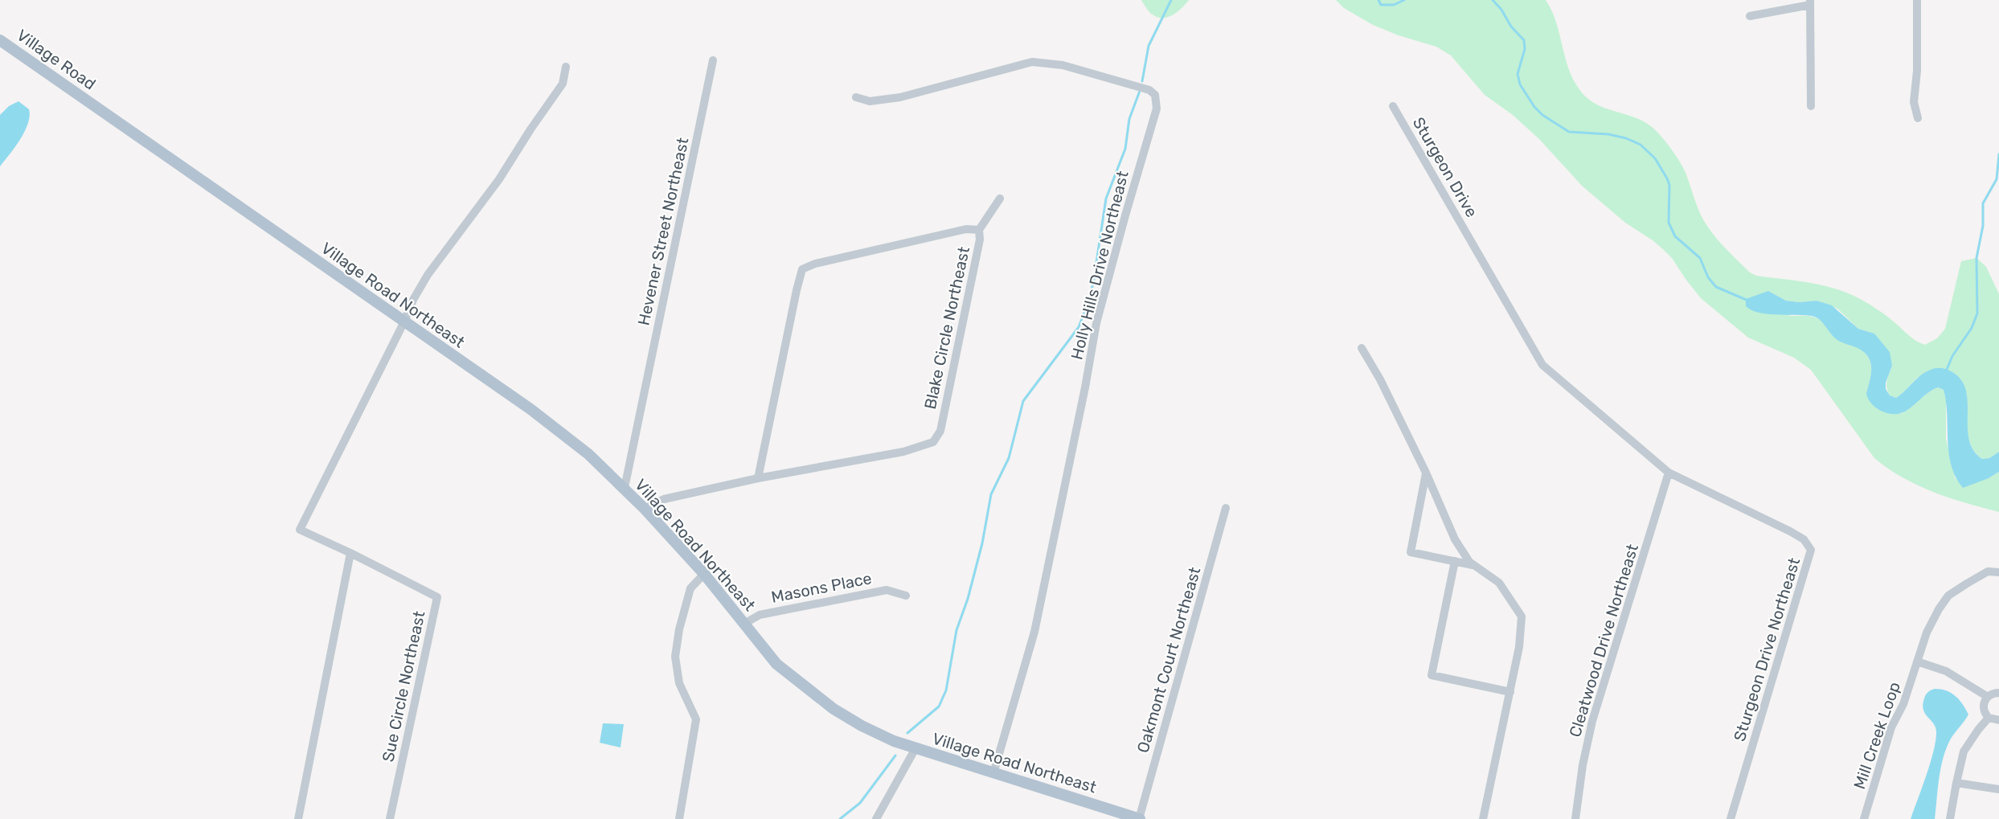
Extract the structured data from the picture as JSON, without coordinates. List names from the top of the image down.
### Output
{
  "streets": {
    "main road": ["Village Road", "Village Road Northeast"],
    "street": [
      "Sturgeon Drive",
      "Hevener Street Northeast",
      "Holly Hills Drive Northeast",
      "Blake Circle Northeast",
      "Masons Place",
      "Cleatwood Drive Northeast",
      "Sturgeon Drive Northeast",
      "Oakmont Court Northeast",
      "Sue Circle Northeast",
      "Mill Creek Loop"
    ]
  },
  "crossings": [
    ["Village Road", "Village Road Northeast"],
    ["Sturgeon Drive", "Sturgeon Drive Northeast"],
    ["Hevener Street Northeast", "Village Road Northeast"],
    ["Holly Hills Drive Northeast", "Village Road Northeast"],
    ["Village Road Northeast", "Blake Circle Northeast"],
    ["Village Road Northeast", "Masons Place"],
    ["Village Road Northeast", "Oakmont Court Northeast"],
    ["Village Road Northeast", "Sue Circle Northeast"],
    ["Cleatwood Drive Northeast", "Sturgeon Drive Northeast"]
  ]
}
